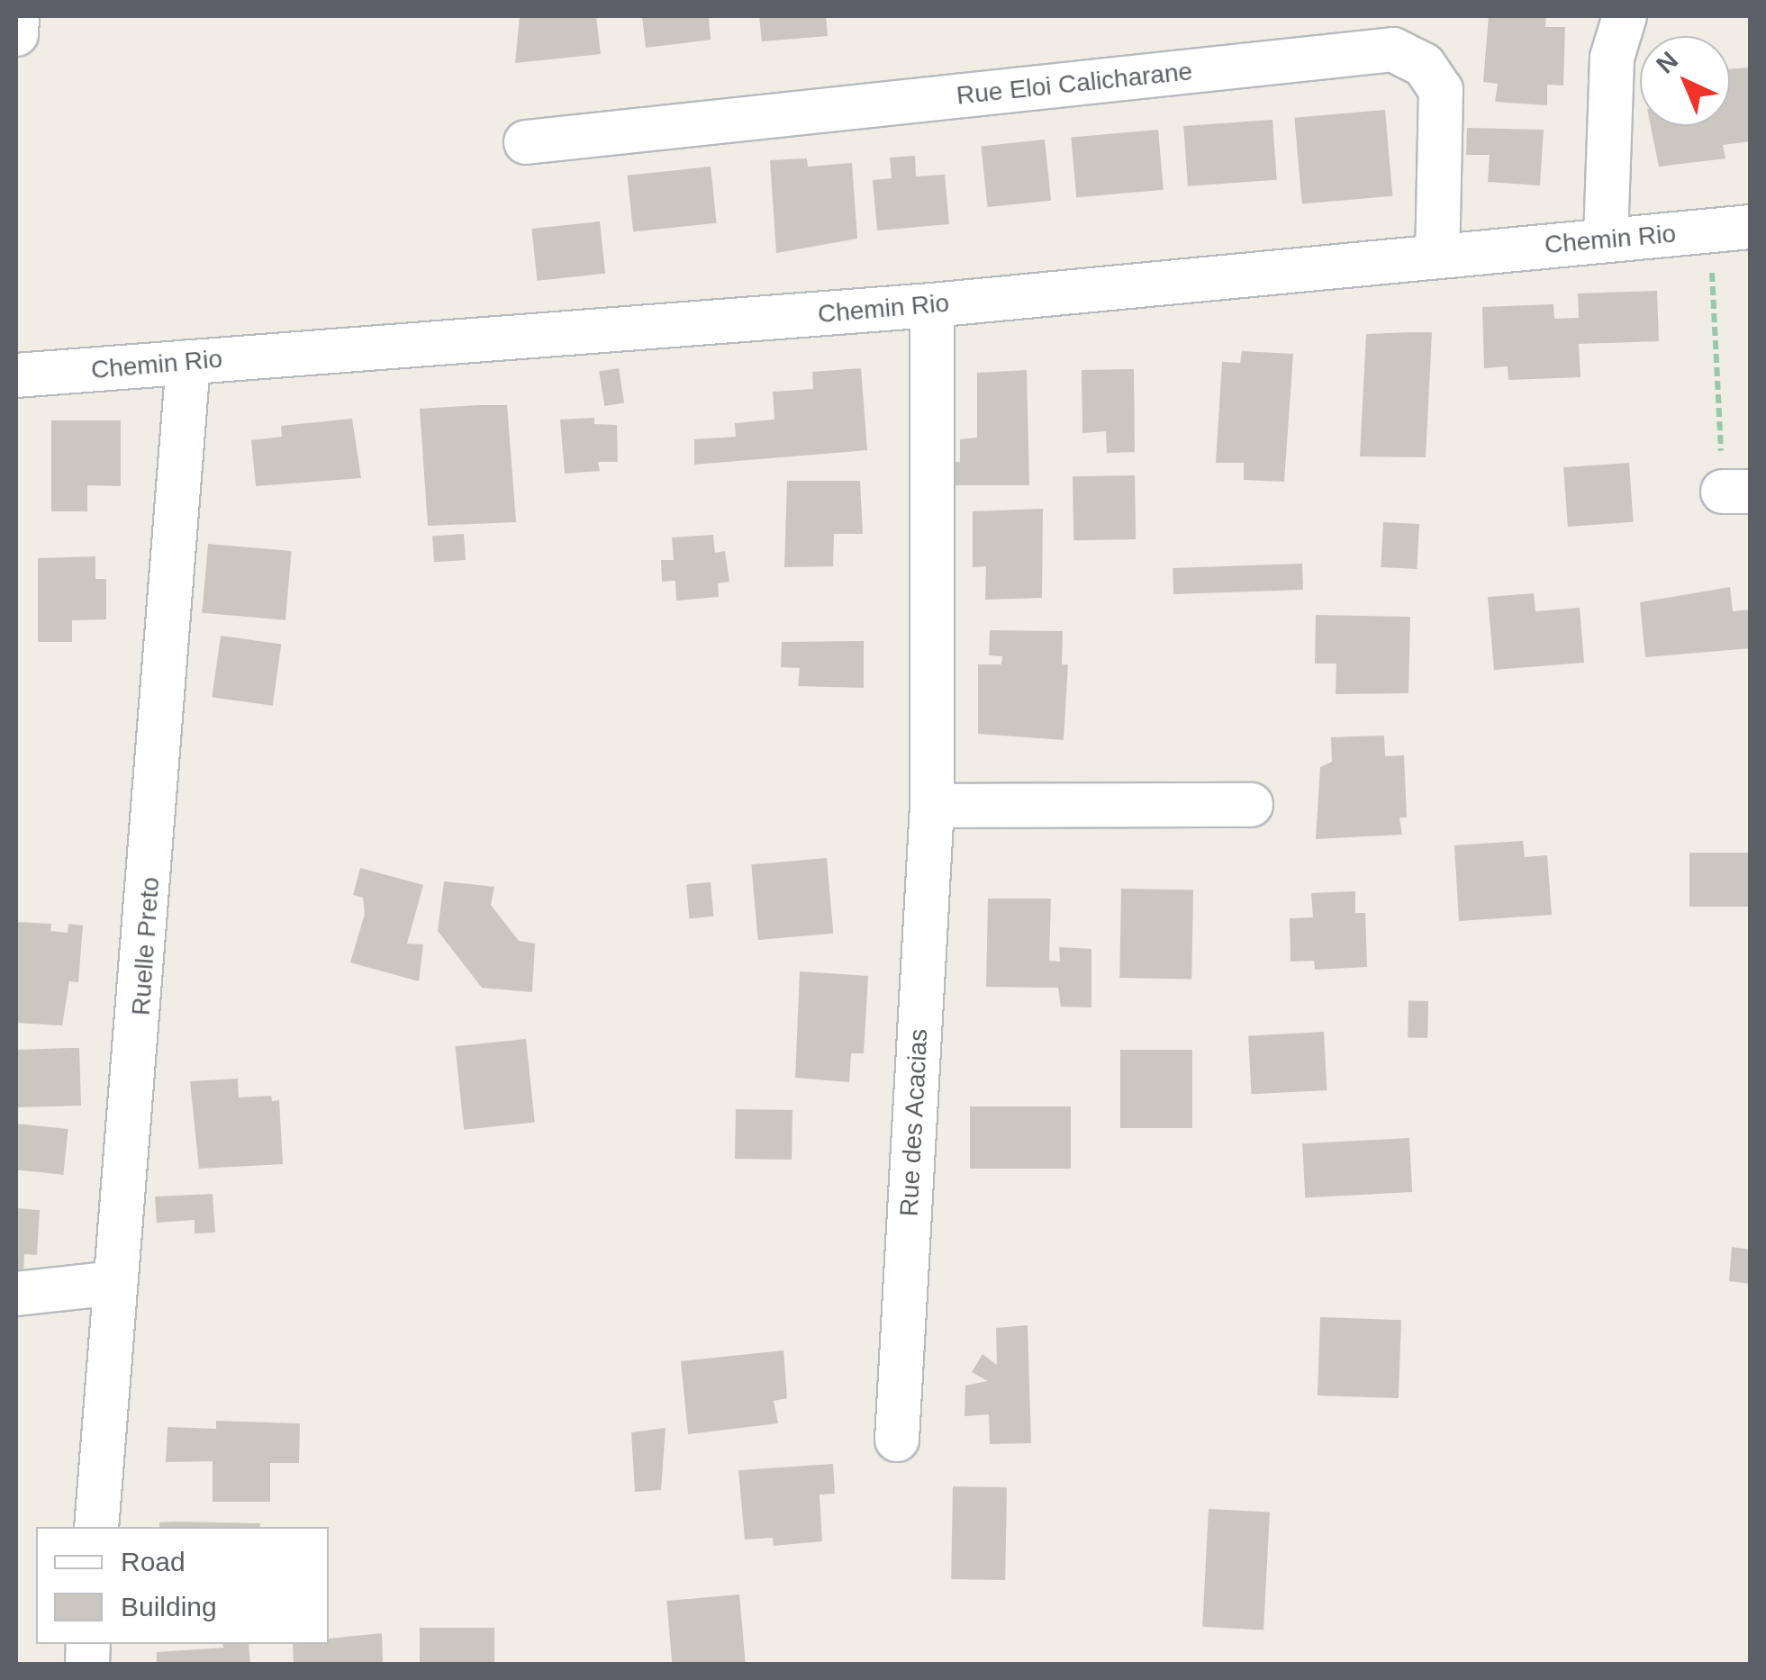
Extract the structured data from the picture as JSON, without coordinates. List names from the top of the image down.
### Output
{
  "streets": {
    "street": [
      "Rue Eloi Calicharane",
      "Chemin Rio",
      "Ruelle Preto",
      "Rue des Acacias"
    ]
  },
  "crossings": [
    ["Rue Eloi Calicharane", "Chemin Rio"],
    ["Chemin Rio", "Ruelle Preto"],
    ["Chemin Rio", "Rue des Acacias"]
  ],
  "legend": ["Road", "Building"],
  "north": "top left"
}
